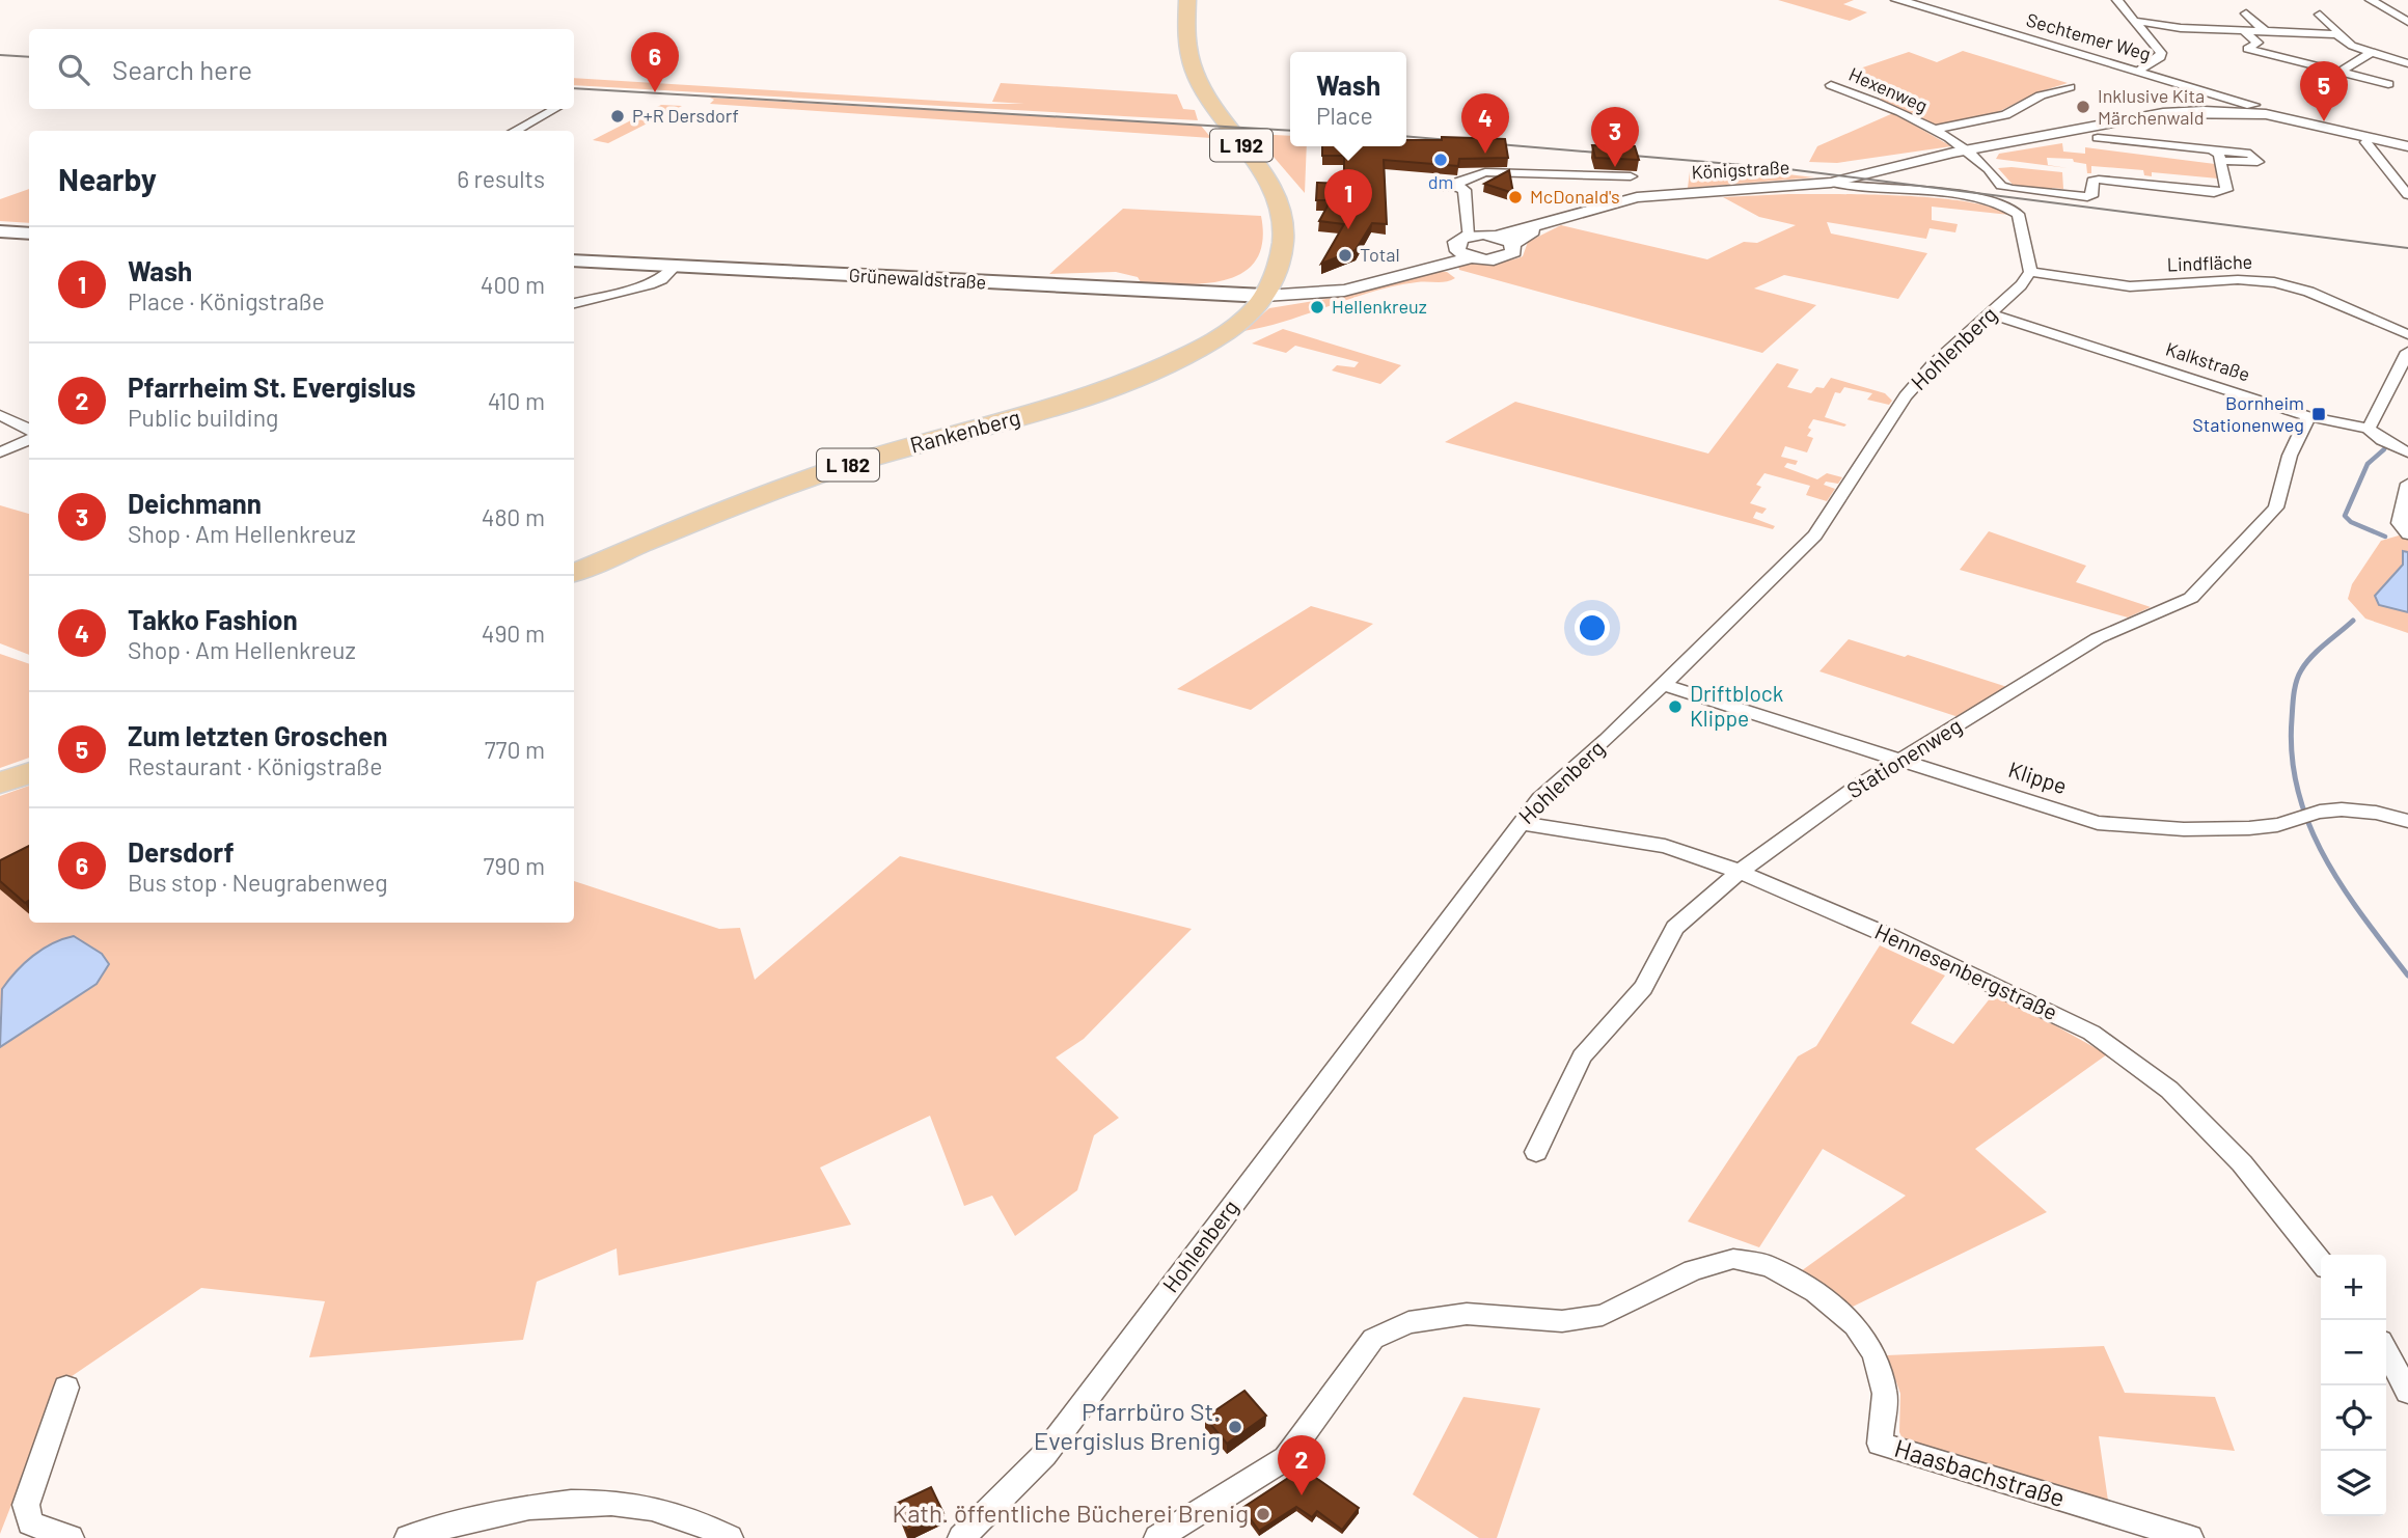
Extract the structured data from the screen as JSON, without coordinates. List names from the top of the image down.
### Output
{
  "streets": {
    "main road": [
      "L 192",
      "Grünewaldstraße",
      "Rankenberg",
      "L 182"
    ],
    "street": [
      "Sechtemer Weg",
      "Hexenweg",
      "Königstraße",
      "Lindfläche",
      "Hohlenberg",
      "Kalkstraße",
      "Stationenweg",
      "Klippe",
      "Hennesenbergstraße",
      "Haasbachstraße"
    ]
  },
  "crossings": [
    ["Sechtemer Weg", "Königstraße"],
    ["Hexenweg", "Königstraße"],
    ["L 192", "Königstraße"],
    ["L 192", "Grünewaldstraße"],
    ["L 192", "Rankenberg"],
    ["Königstraße", "Grünewaldstraße"],
    ["Königstraße", "Rankenberg"],
    ["Lindfläche", "Hohlenberg"],
    ["Grünewaldstraße", "Rankenberg"],
    ["Hohlenberg", "Kalkstraße"],
    ["Hohlenberg", "Klippe"],
    ["Hohlenberg", "Hennesenbergstraße"],
    ["Kalkstraße", "Stationenweg"],
    ["Stationenweg", "Klippe"],
    ["Stationenweg", "Hennesenbergstraße"]
  ],
  "places": {
    "other": [
      "Inklusive Kita Märchenwald",
      "P+R Dersdorf",
      "dm",
      "McDonald's",
      "Total",
      "Hellenkreuz",
      "Driftblock Klippe",
      "Pfarrbüro St. Evergislus Brenig",
      "Kath. öffentliche Bücherei Brenig"
    ],
    "transit": ["Bornheim Stationenweg"]
  },
  "page": {
    "search": "Search here",
    "pins": [
      "6",
      "5",
      "4",
      "3",
      "1",
      "2"
    ],
    "popup": ["Wash", "Place"],
    "heading": ["Nearby", "6 results"],
    "list": [
      {
        "mark": "1",
        "name": "Wash",
        "note": "Place · Königstraße",
        "value": "400 m"
      },
      {
        "mark": "2",
        "name": "Pfarrheim St. Evergislus",
        "note": "Public building",
        "value": "410 m"
      },
      {
        "mark": "3",
        "name": "Deichmann",
        "note": "Shop · Am Hellenkreuz",
        "value": "480 m"
      },
      {
        "mark": "4",
        "name": "Takko Fashion",
        "note": "Shop · Am Hellenkreuz",
        "value": "490 m"
      },
      {
        "mark": "5",
        "name": "Zum letzten Groschen",
        "note": "Restaurant · Königstraße",
        "value": "770 m"
      },
      {
        "mark": "6",
        "name": "Dersdorf",
        "note": "Bus stop · Neugrabenweg",
        "value": "790 m"
      }
    ],
    "map_buttons": ["+", "−"]
  }
}
